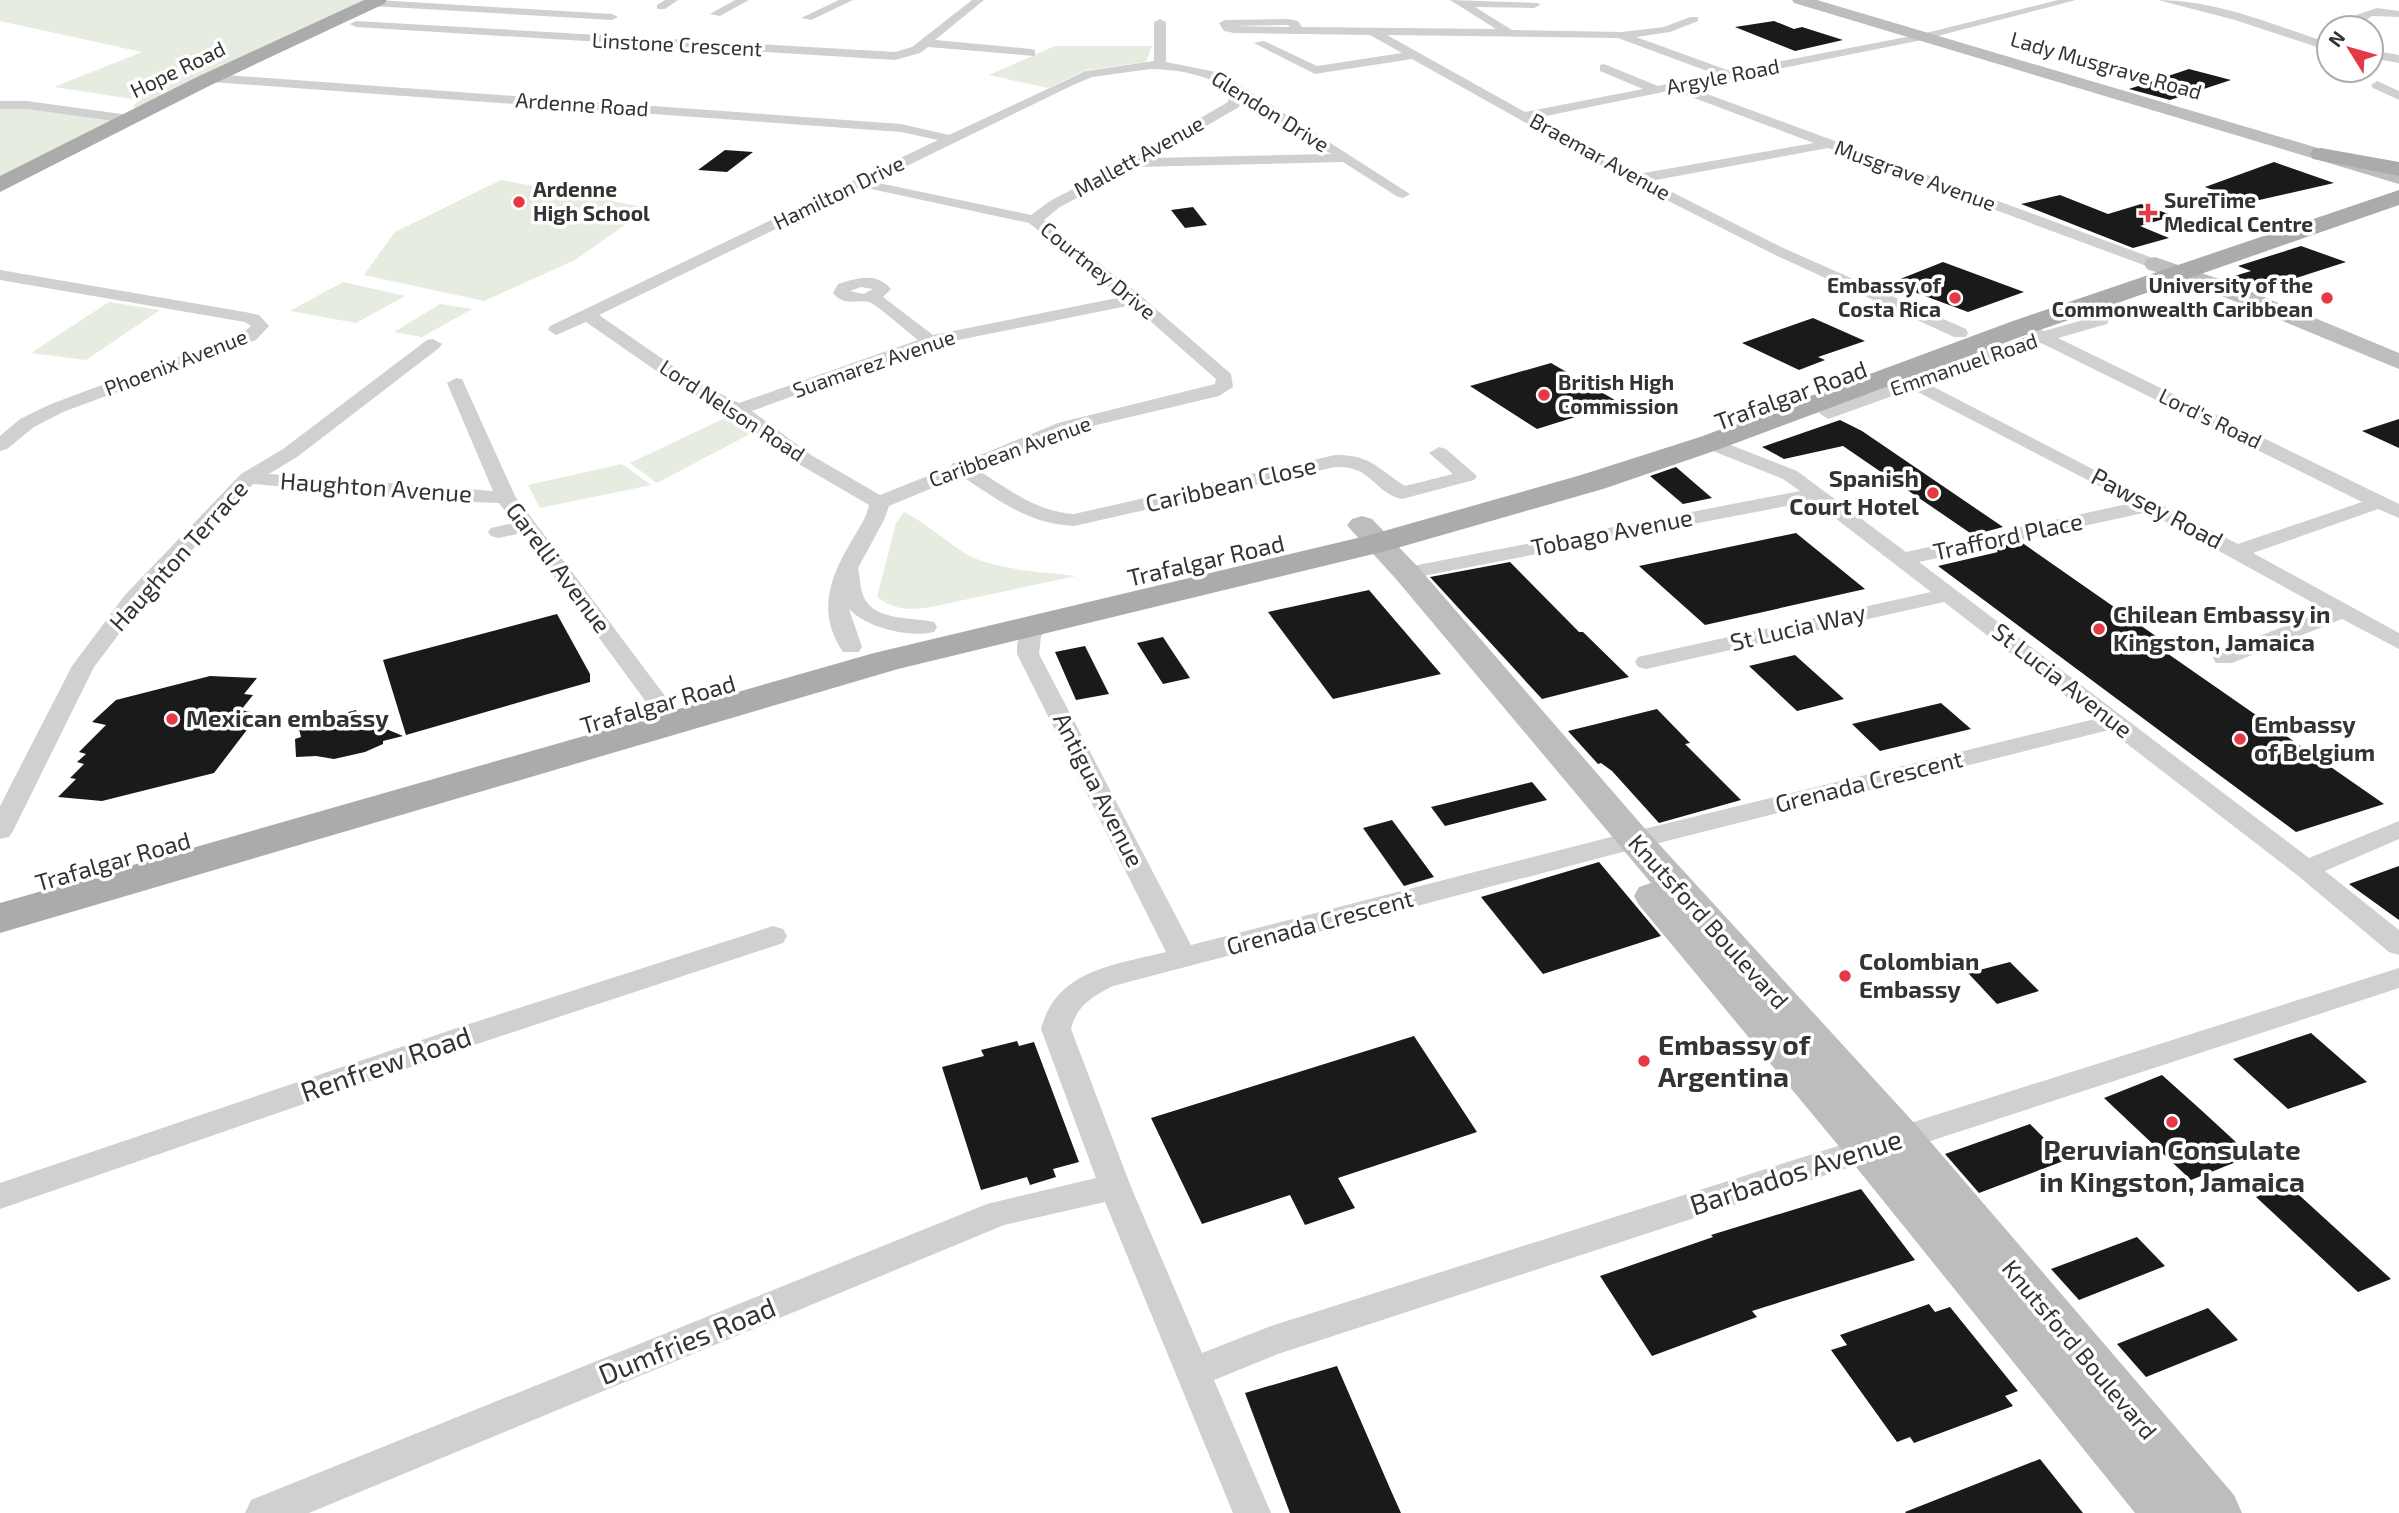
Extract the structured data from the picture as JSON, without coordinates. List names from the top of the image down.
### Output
{
  "streets": {
    "main road": [
      "Lady Musgrave Road",
      "Hope Road",
      "Trafalgar Road",
      "Knutsford Boulevard"
    ],
    "street": [
      "Linstone Crescent",
      "Argyle Road",
      "Ardenne Road",
      "Glendon Drive",
      "Mallett Avenue",
      "Braemar Avenue",
      "Musgrave Avenue",
      "Hamilton Drive",
      "Courtney Drive",
      "Phoenix Avenue",
      "Suamarez Avenue",
      "Emmanuel Road",
      "Lord Nelson Road",
      "Lord's Road",
      "Caribbean Avenue",
      "Caribbean Close",
      "Haughton Avenue",
      "Pawsey Road",
      "Tobago Avenue",
      "Trafford Place",
      "Haughton Terrace",
      "Garelli Avenue",
      "St Lucia Way",
      "St Lucia Avenue",
      "Grenada Crescent",
      "Antigua Avenue",
      "Renfrew Road",
      "Barbados Avenue",
      "Dumfries Road"
    ]
  },
  "crossings": [
    ["Lady Musgrave Road", "Argyle Road"],
    ["Hope Road", "Ardenne Road"],
    ["Argyle Road", "Braemar Avenue"],
    ["Argyle Road", "Musgrave Avenue"],
    ["Ardenne Road", "Hamilton Drive"],
    ["Glendon Drive", "Mallett Avenue"],
    ["Glendon Drive", "Hamilton Drive"],
    ["Mallett Avenue", "Courtney Drive"],
    ["Braemar Avenue", "Trafalgar Road"],
    ["Musgrave Avenue", "Trafalgar Road"],
    ["Hamilton Drive", "Courtney Drive"],
    ["Hamilton Drive", "Lord Nelson Road"],
    ["Courtney Drive", "Suamarez Avenue"],
    ["Courtney Drive", "Caribbean Avenue"],
    ["Suamarez Avenue", "Lord Nelson Road"],
    ["Emmanuel Road", "Trafalgar Road"],
    ["Emmanuel Road", "Lord's Road"],
    ["Emmanuel Road", "Pawsey Road"],
    ["Trafalgar Road", "Lord's Road"],
    ["Trafalgar Road", "Tobago Avenue"],
    ["Trafalgar Road", "Garelli Avenue"],
    ["Trafalgar Road", "St Lucia Avenue"],
    ["Trafalgar Road", "Antigua Avenue"],
    ["Trafalgar Road", "Knutsford Boulevard"],
    ["Lord Nelson Road", "Caribbean Avenue"],
    ["Caribbean Avenue", "Caribbean Close"],
    ["Haughton Avenue", "Haughton Terrace"],
    ["Haughton Avenue", "Garelli Avenue"],
    ["Pawsey Road", "Trafford Place"],
    ["Tobago Avenue", "St Lucia Avenue"],
    ["Tobago Avenue", "Knutsford Boulevard"],
    ["Trafford Place", "St Lucia Avenue"],
    ["St Lucia Way", "St Lucia Avenue"],
    ["St Lucia Avenue", "Grenada Crescent"],
    ["Grenada Crescent", "Antigua Avenue"],
    ["Grenada Crescent", "Knutsford Boulevard"],
    ["Grenada Crescent", "Barbados Avenue"],
    ["Grenada Crescent", "Dumfries Road"],
    ["Knutsford Boulevard", "Barbados Avenue"]
  ],
  "places": {
    "other": [
      "Ardenne High School",
      "Embassy of Costa Rica",
      "University of the Commonwealth Caribbean",
      "British High Commission",
      "Spanish Court Hotel",
      "Chilean Embassy in Kingston, Jamaica",
      "Mexican embassy",
      "Embassy of Belgium",
      "Colombian Embassy",
      "Embassy of Argentina",
      "Peruvian Consulate in Kingston, Jamaica"
    ],
    "health": ["SureTime Medical Centre"]
  },
  "north": "top left"
}
